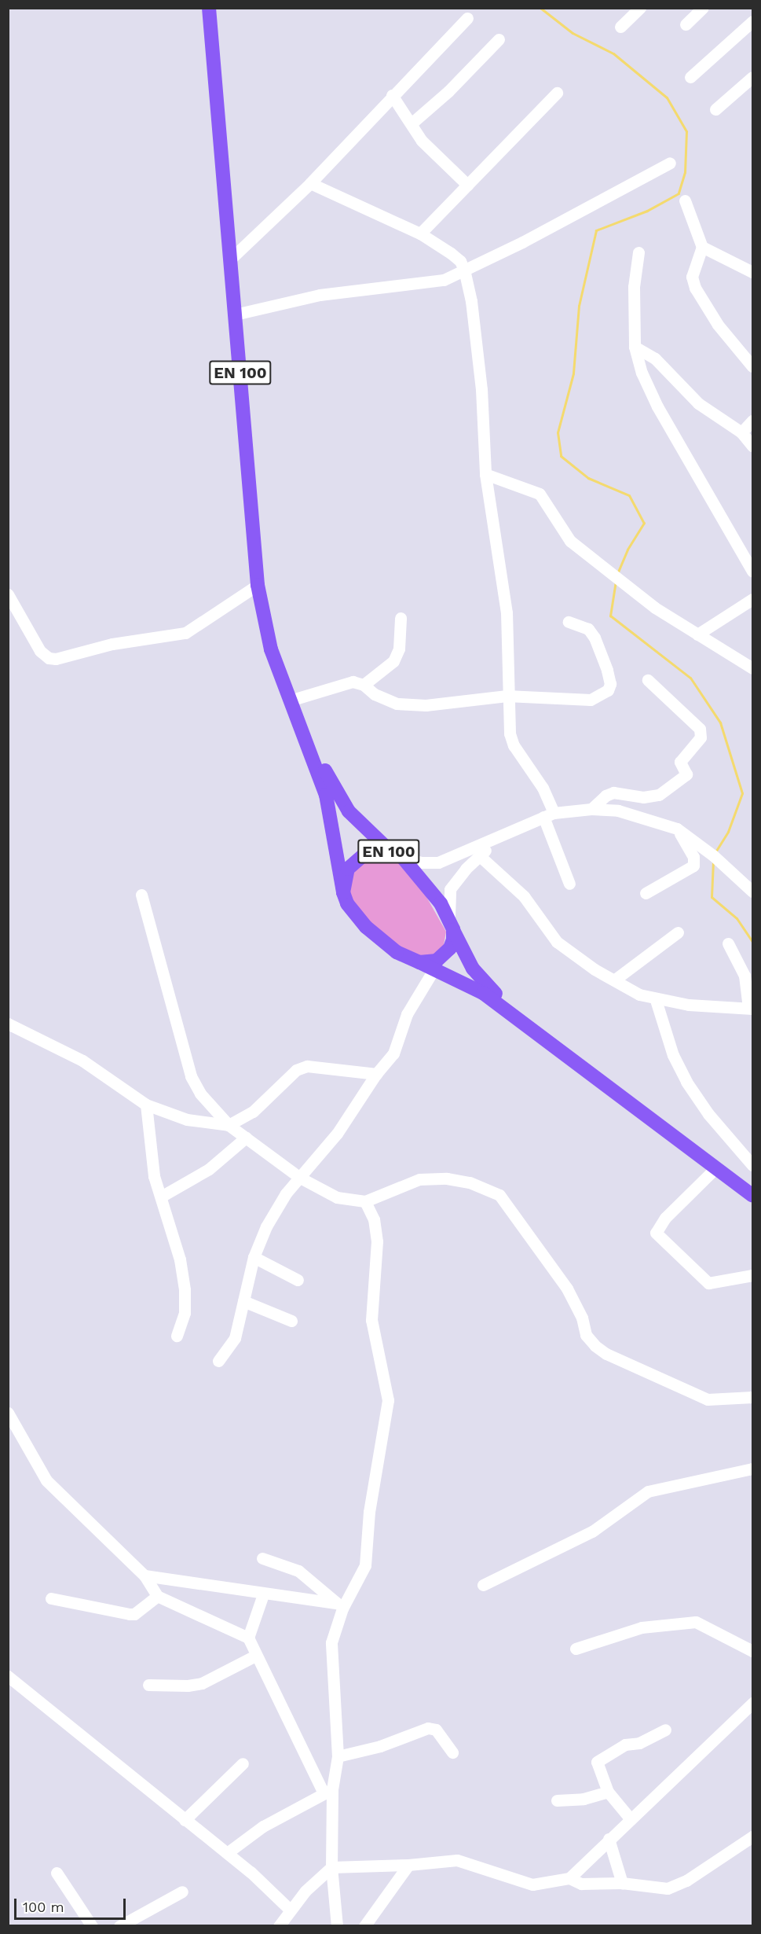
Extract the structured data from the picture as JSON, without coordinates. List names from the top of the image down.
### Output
{
  "streets": {
    "main road": ["EN 100"]
  },
  "scale_bar": "100 m"
}
